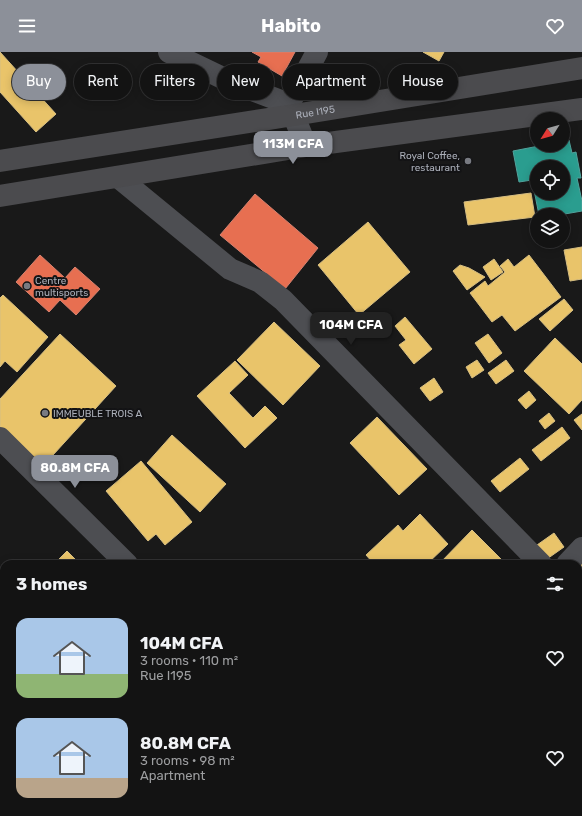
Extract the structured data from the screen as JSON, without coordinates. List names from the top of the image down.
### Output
{
  "streets": {
    "main road": ["Rue I195"]
  },
  "places": ["Royal Coffee, restaurant", "Centre multisports", "IMMEUBLE TROIS A"],
  "north": "bottom left",
  "page": {
    "header": "Habito",
    "chip": [
      "Buy",
      "Rent",
      "Filters",
      "New",
      "Apartment",
      "House"
    ],
    "price": ["113M CFA", "104M CFA", "80.8M CFA"],
    "heading": "3 homes",
    "list": [
      {
        "name": "104M CFA",
        "note": "3 rooms · 110 m² · Rue I195"
      },
      {
        "name": "80.8M CFA",
        "note": "3 rooms · 98 m² · Apartment"
      }
    ]
  }
}
